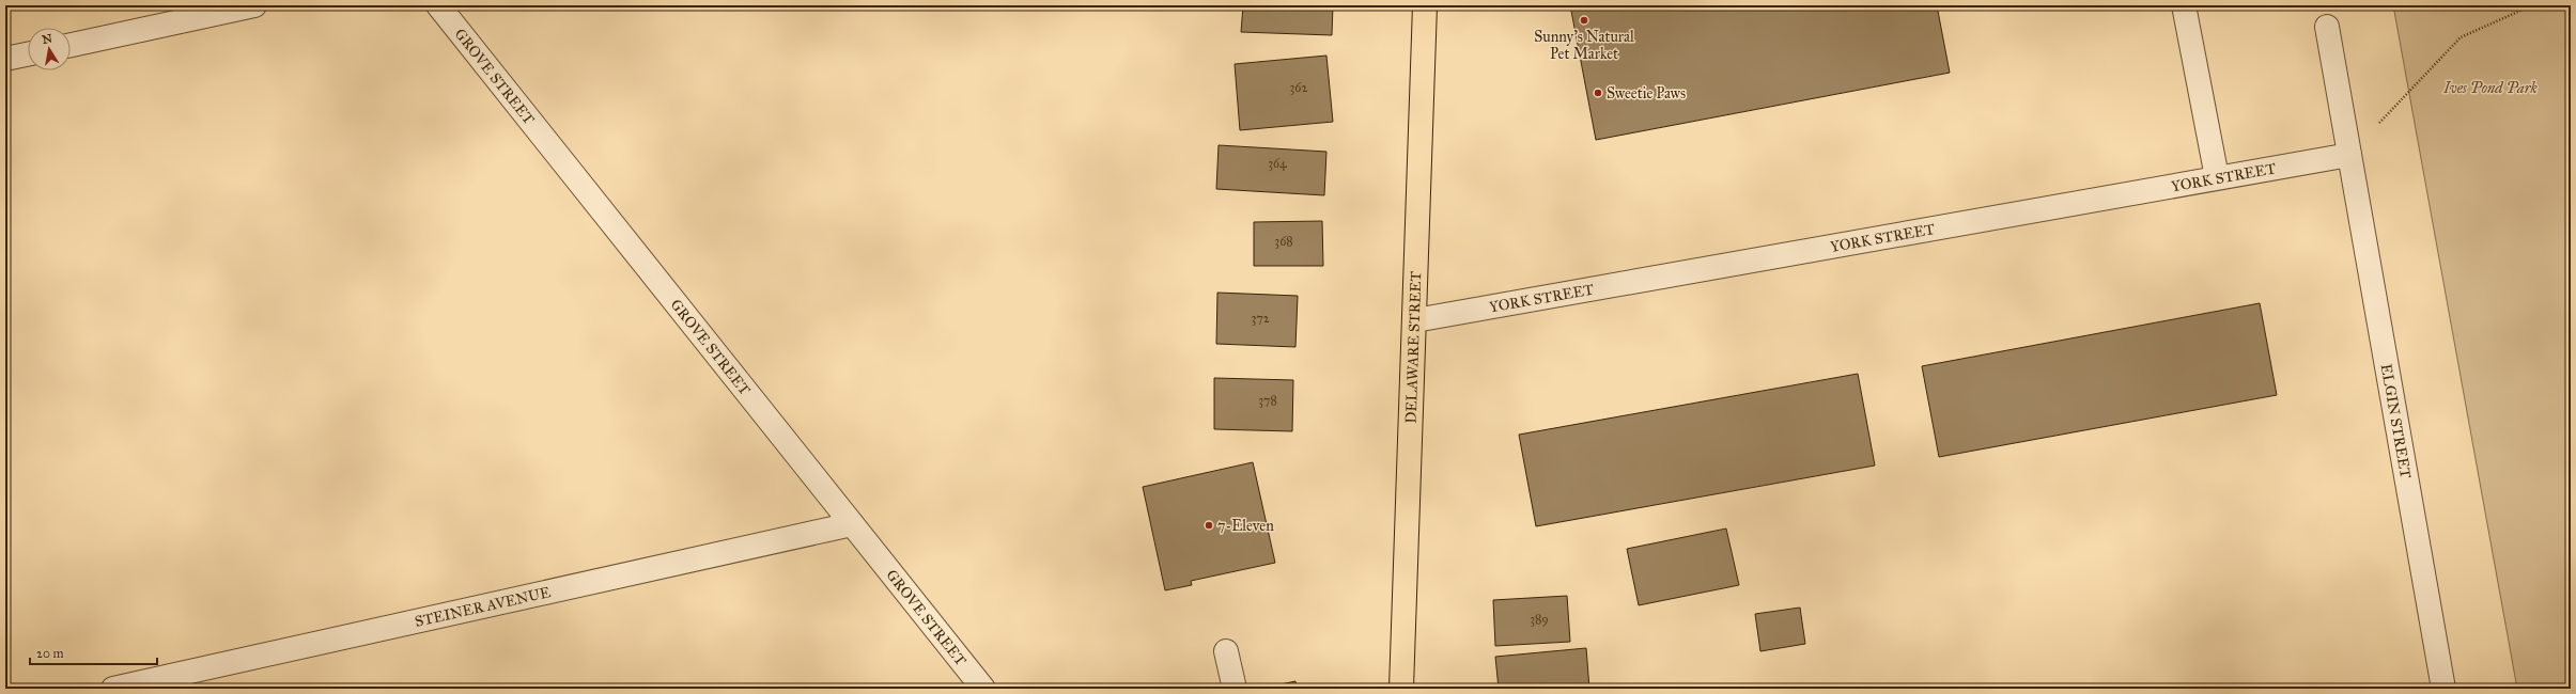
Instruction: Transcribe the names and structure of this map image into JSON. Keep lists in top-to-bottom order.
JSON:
{
  "streets": {
    "main road": ["DELAWARE STREET"],
    "street": [
      "GROVE STREET",
      "YORK STREET",
      "ELGIN STREET",
      "STEINER AVENUE"
    ]
  },
  "crossings": [
    ["GROVE STREET", "STEINER AVENUE"],
    ["YORK STREET", "DELAWARE STREET"],
    ["YORK STREET", "ELGIN STREET"]
  ],
  "parks": ["Ives Pond Park"],
  "places": ["Sunny's Natural Pet Market", "Sweetie Paws", "7-Eleven"],
  "house_numbers": [
    "362",
    "364",
    "368",
    "372",
    "378",
    "389"
  ],
  "scale_bar": "20 m",
  "north": "top"
}
